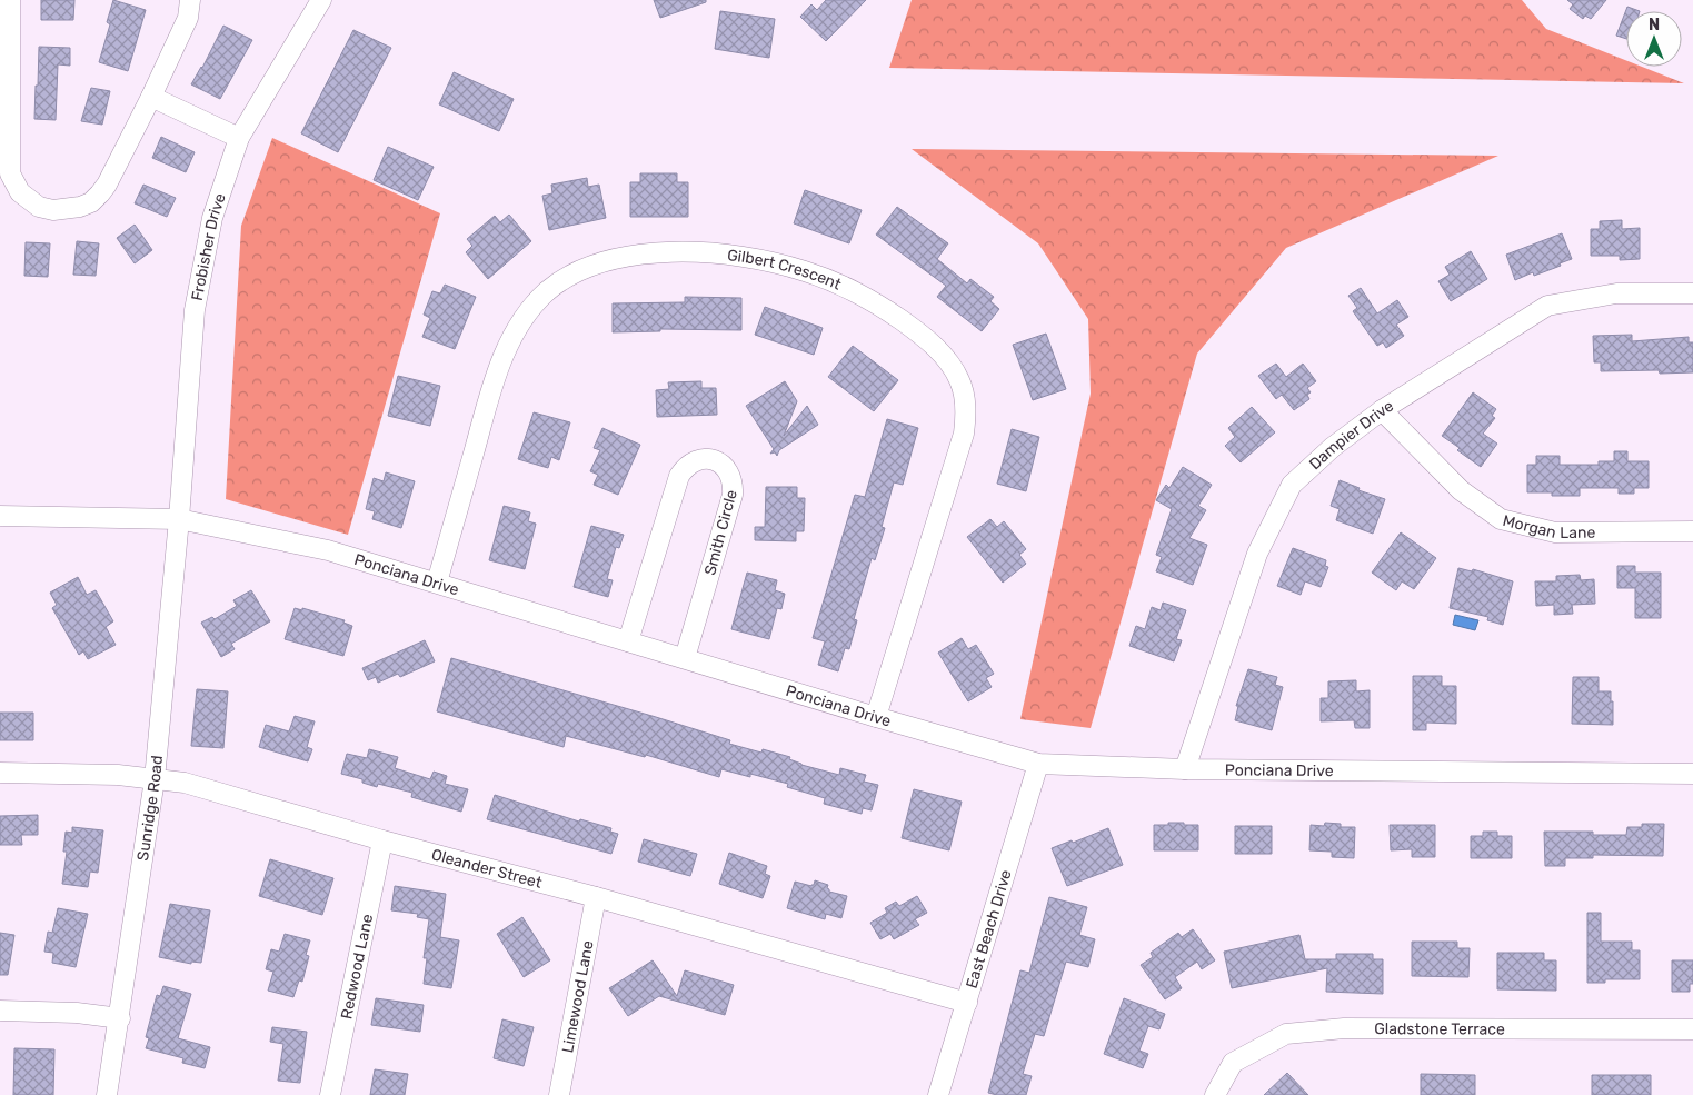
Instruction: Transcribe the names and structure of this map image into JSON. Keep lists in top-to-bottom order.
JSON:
{
  "streets": {
    "street": [
      "Frobisher Drive",
      "Gilbert Crescent",
      "Dampier Drive",
      "Morgan Lane",
      "Smith Circle",
      "Ponciana Drive",
      "Sunridge Road",
      "Oleander Street",
      "East Beach Drive",
      "Redwood Lane",
      "Limewood Lane",
      "Gladstone Terrace"
    ]
  },
  "crossings": [
    ["Frobisher Drive", "Ponciana Drive"],
    ["Frobisher Drive", "Sunridge Road"],
    ["Gilbert Crescent", "Ponciana Drive"],
    ["Dampier Drive", "Morgan Lane"],
    ["Dampier Drive", "Ponciana Drive"],
    ["Smith Circle", "Ponciana Drive"],
    ["Ponciana Drive", "Sunridge Road"],
    ["Ponciana Drive", "East Beach Drive"],
    ["Sunridge Road", "Oleander Street"],
    ["Oleander Street", "East Beach Drive"],
    ["Oleander Street", "Redwood Lane"],
    ["Oleander Street", "Limewood Lane"]
  ],
  "north": "top"
}
